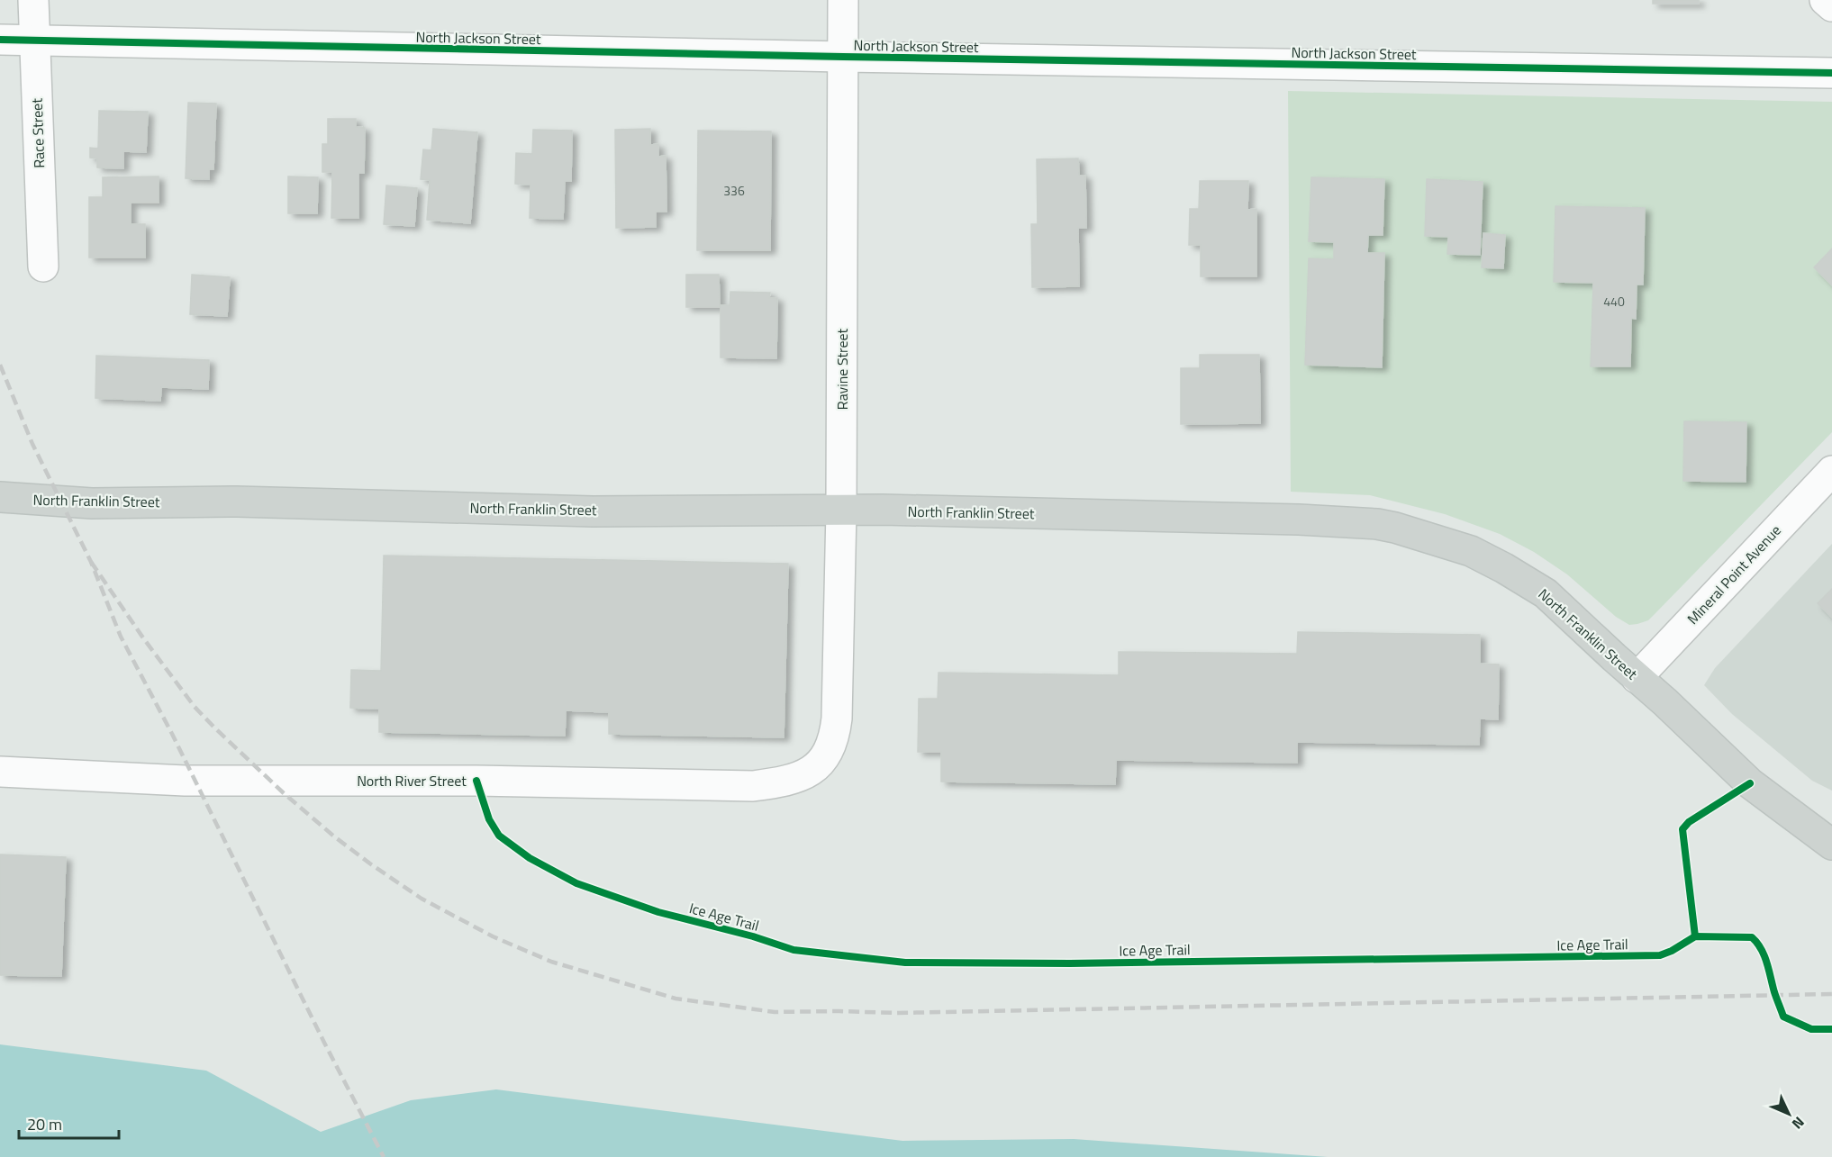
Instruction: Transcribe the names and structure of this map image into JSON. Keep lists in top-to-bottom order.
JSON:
{
  "streets": {
    "main road": ["North Franklin Street"],
    "street": [
      "North Jackson Street",
      "Race Street",
      "Ravine Street",
      "Mineral Point Avenue",
      "North River Street"
    ],
    "cycle path": ["Ice Age Trail"]
  },
  "crossings": [
    ["North Jackson Street", "Race Street"],
    ["North Jackson Street", "Ravine Street"],
    ["Ravine Street", "North Franklin Street"],
    ["Ravine Street", "North River Street"],
    ["North Franklin Street", "Mineral Point Avenue"]
  ],
  "house_numbers": ["336", "440"],
  "scale_bar": "20 m",
  "north": "bottom right"
}
